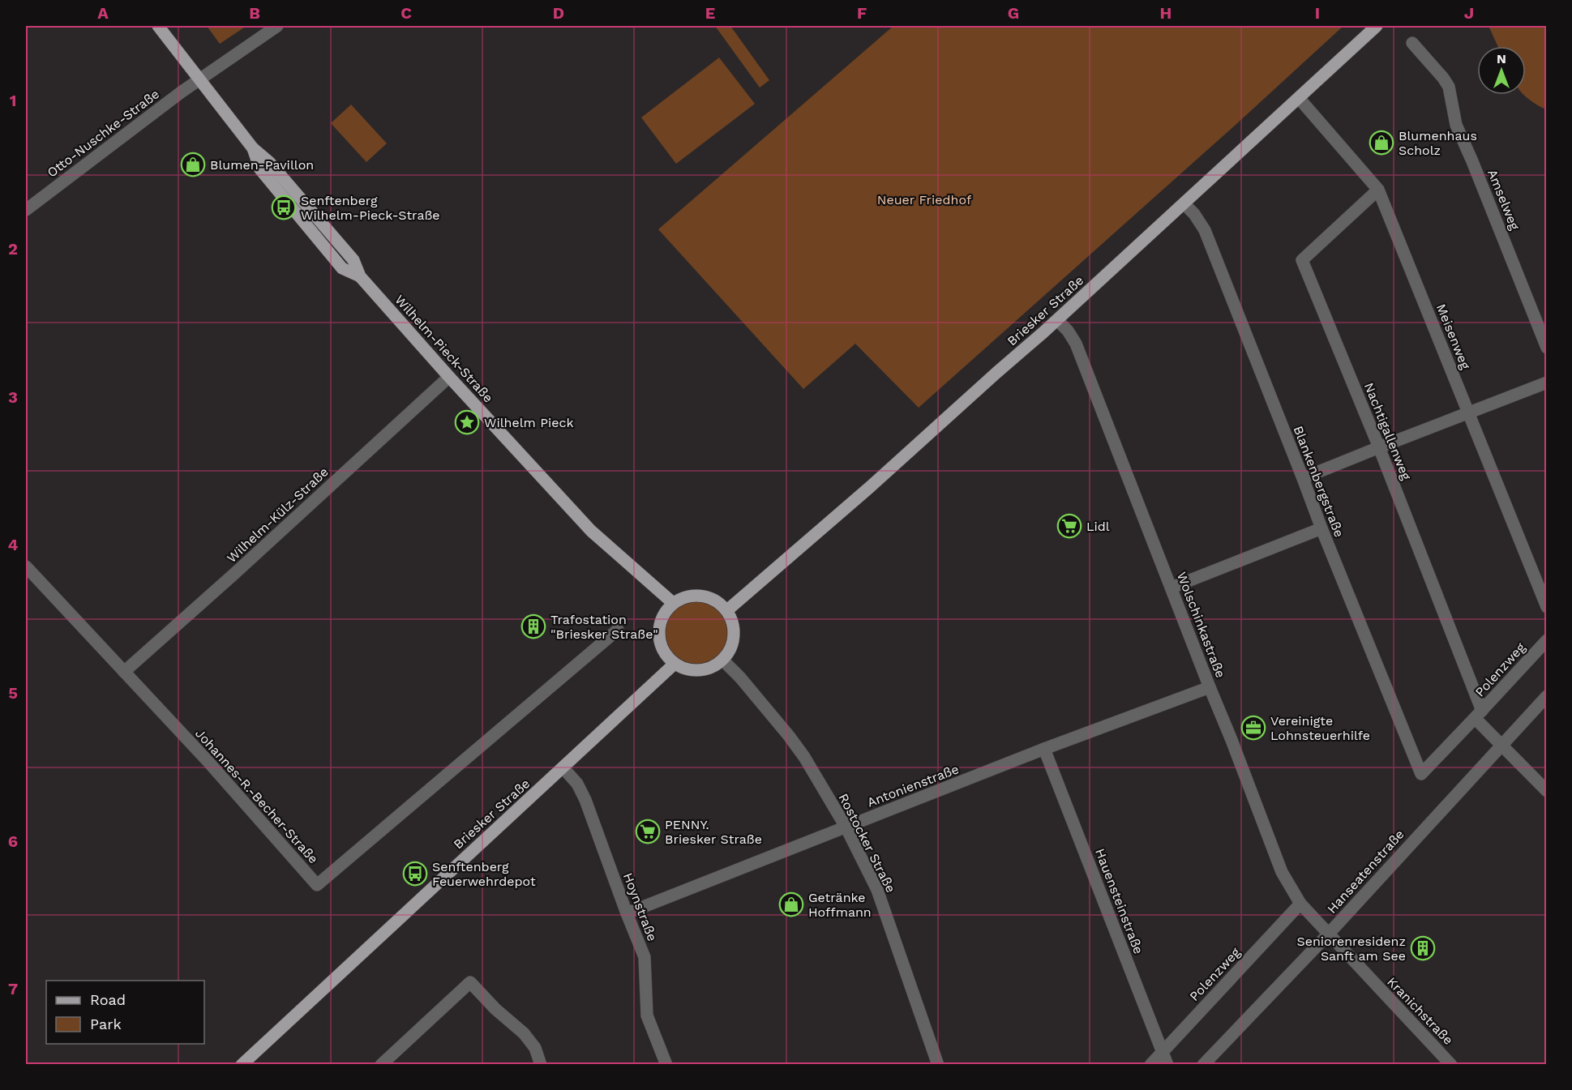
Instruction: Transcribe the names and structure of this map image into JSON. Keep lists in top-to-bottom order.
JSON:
{
  "streets": {
    "main road": ["Briesker Straße", "Wilhelm-Pieck-Straße"],
    "street": [
      "Otto-Nuschke-Straße",
      "Amselweg",
      "Meisenweg",
      "Nachtigallenweg",
      "Blankenbergstraße",
      "Wilhelm-Külz-Straße",
      "Wolschinkastraße",
      "Polenzweg",
      "Antonienstraße",
      "Johannes-R.-Becher-Straße",
      "Rostocker Straße",
      "Hanseatenstraße",
      "Hauensteinstraße",
      "Hoynstraße",
      "Kranichstraße"
    ]
  },
  "crossings": [
    ["Otto-Nuschke-Straße", "Wilhelm-Pieck-Straße"],
    ["Briesker Straße", "Meisenweg"],
    ["Briesker Straße", "Wilhelm-Pieck-Straße"],
    ["Briesker Straße", "Blankenbergstraße"],
    ["Briesker Straße", "Wolschinkastraße"],
    ["Briesker Straße", "Rostocker Straße"],
    ["Briesker Straße", "Hoynstraße"],
    ["Meisenweg", "Nachtigallenweg"],
    ["Wilhelm-Pieck-Straße", "Wilhelm-Külz-Straße"],
    ["Wilhelm-Pieck-Straße", "Rostocker Straße"],
    ["Nachtigallenweg", "Polenzweg"],
    ["Blankenbergstraße", "Polenzweg"],
    ["Wilhelm-Külz-Straße", "Johannes-R.-Becher-Straße"],
    ["Wolschinkastraße", "Polenzweg"],
    ["Wolschinkastraße", "Antonienstraße"],
    ["Wolschinkastraße", "Hanseatenstraße"],
    ["Wolschinkastraße", "Kranichstraße"],
    ["Polenzweg", "Hauensteinstraße"],
    ["Antonienstraße", "Rostocker Straße"],
    ["Antonienstraße", "Hauensteinstraße"],
    ["Antonienstraße", "Hoynstraße"],
    ["Hanseatenstraße", "Kranichstraße"]
  ],
  "parks": ["Neuer Friedhof"],
  "places": {
    "shop": ["Blumenhaus Scholz", "Blumen-Pavillon", "Getränke Hoffmann"],
    "bus stop": ["Senftenberg Wilhelm-Pieck-Straße", "Senftenberg Feuerwehrdepot"],
    "place": ["Wilhelm Pieck"],
    "supermarket": ["Lidl", "PENNY. Briesker Straße"],
    "building": ["Trafostation \"Briesker Straße\"", "Seniorenresidenz Sanft am See"],
    "office": ["Vereinigte Lohnsteuerhilfe"]
  },
  "legend": ["Road", "Park"],
  "north": "top",
  "grid": {
    "columns": [
      "A",
      "B",
      "C",
      "D",
      "E",
      "F",
      "G",
      "H",
      "I",
      "J"
    ],
    "rows": [
      "1",
      "2",
      "3",
      "4",
      "5",
      "6",
      "7"
    ]
  }
}
